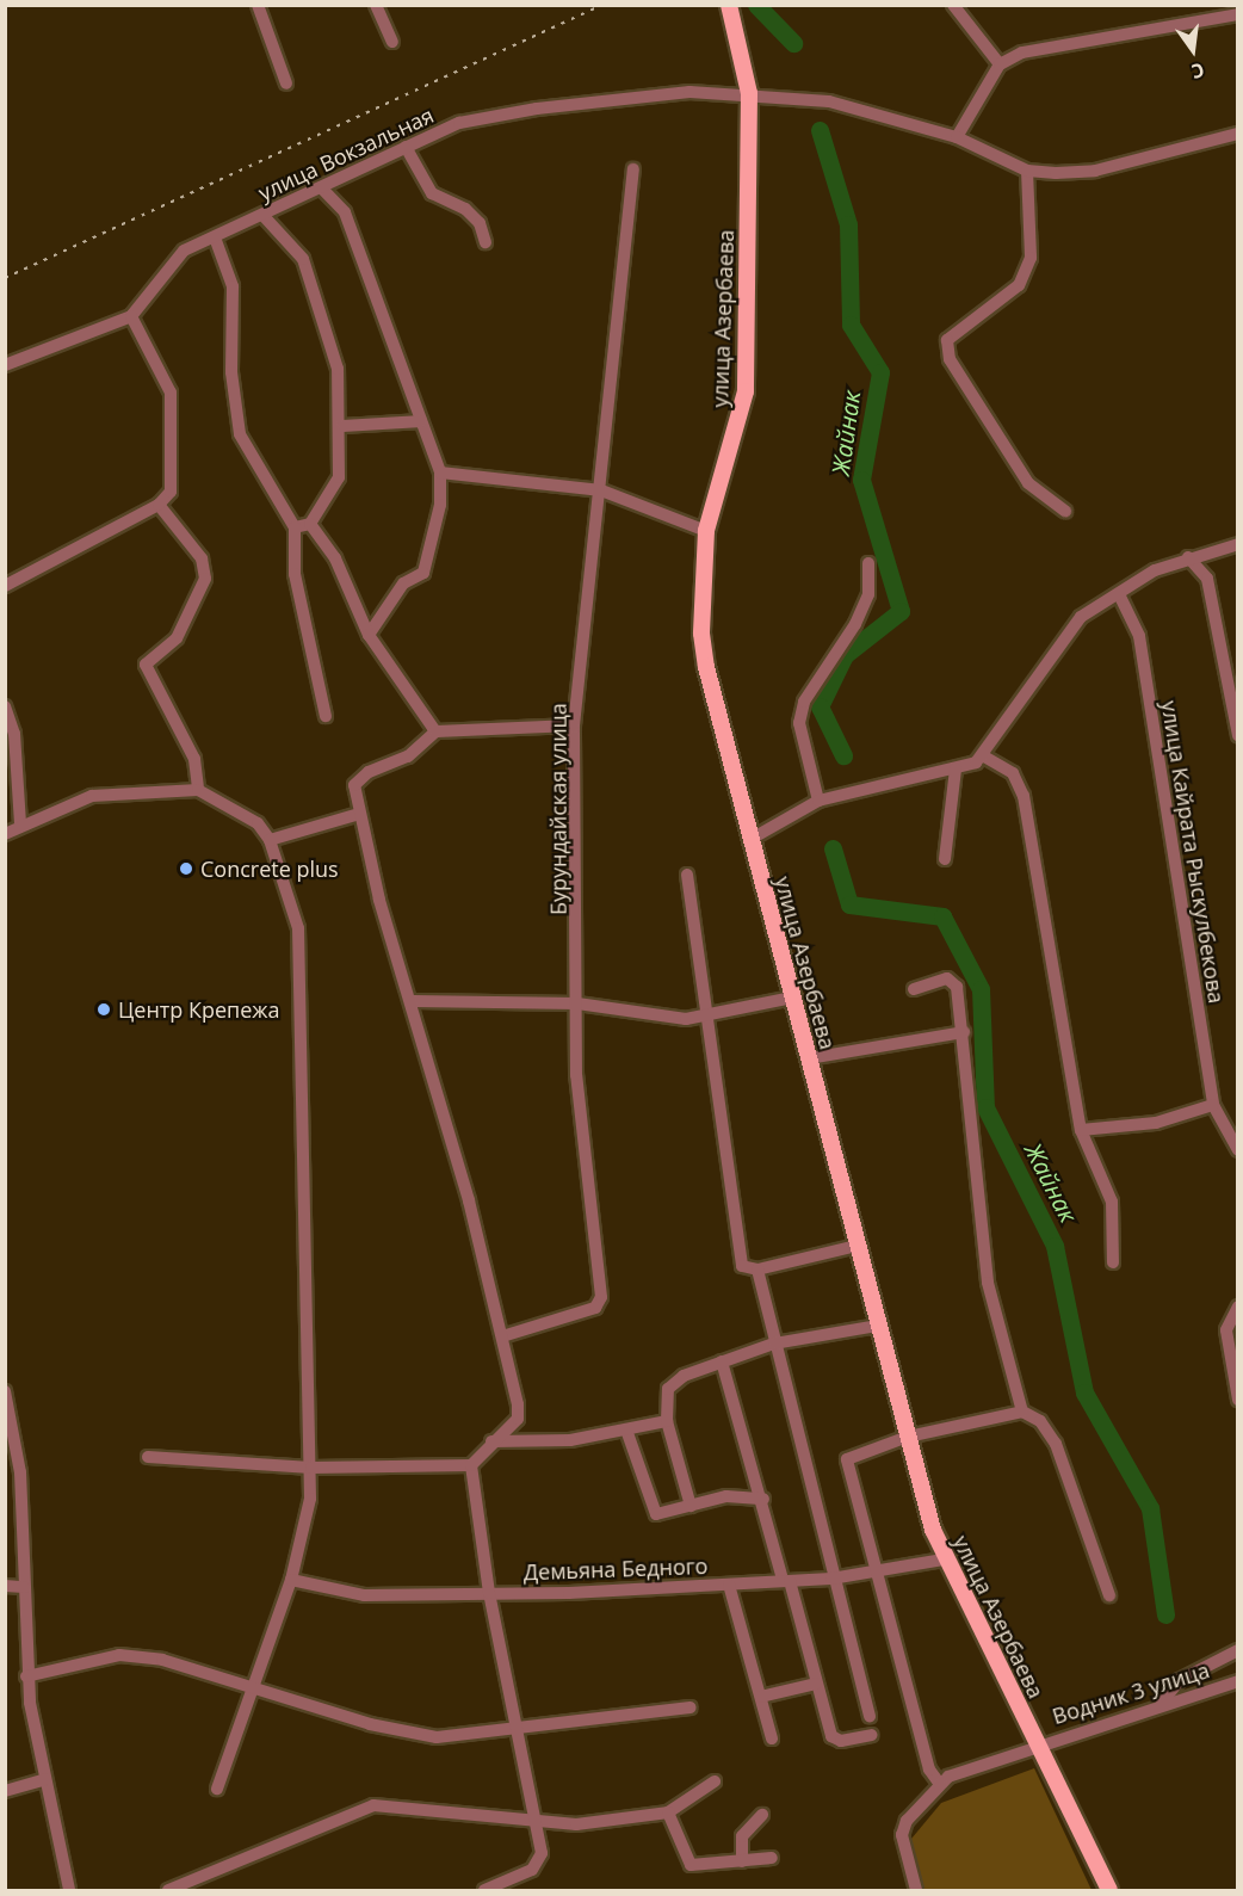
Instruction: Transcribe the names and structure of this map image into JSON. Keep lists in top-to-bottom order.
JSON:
{
  "streets": {
    "main road": ["улица Азербаева"],
    "street": [
      "улица Вокзальная",
      "Бурундайская улица",
      "улица Кайрата Рыскулбекова",
      "Демьяна Бедного",
      "Водник 3 улица"
    ]
  },
  "crossings": [
    ["улица Вокзальная", "улица Азербаева"],
    ["улица Азербаева", "Демьяна Бедного"],
    ["улица Азербаева", "Водник 3 улица"]
  ],
  "water": ["Жайнак"],
  "places": ["Concrete plus", "Центр Крепежа"],
  "north": "bottom"
}
